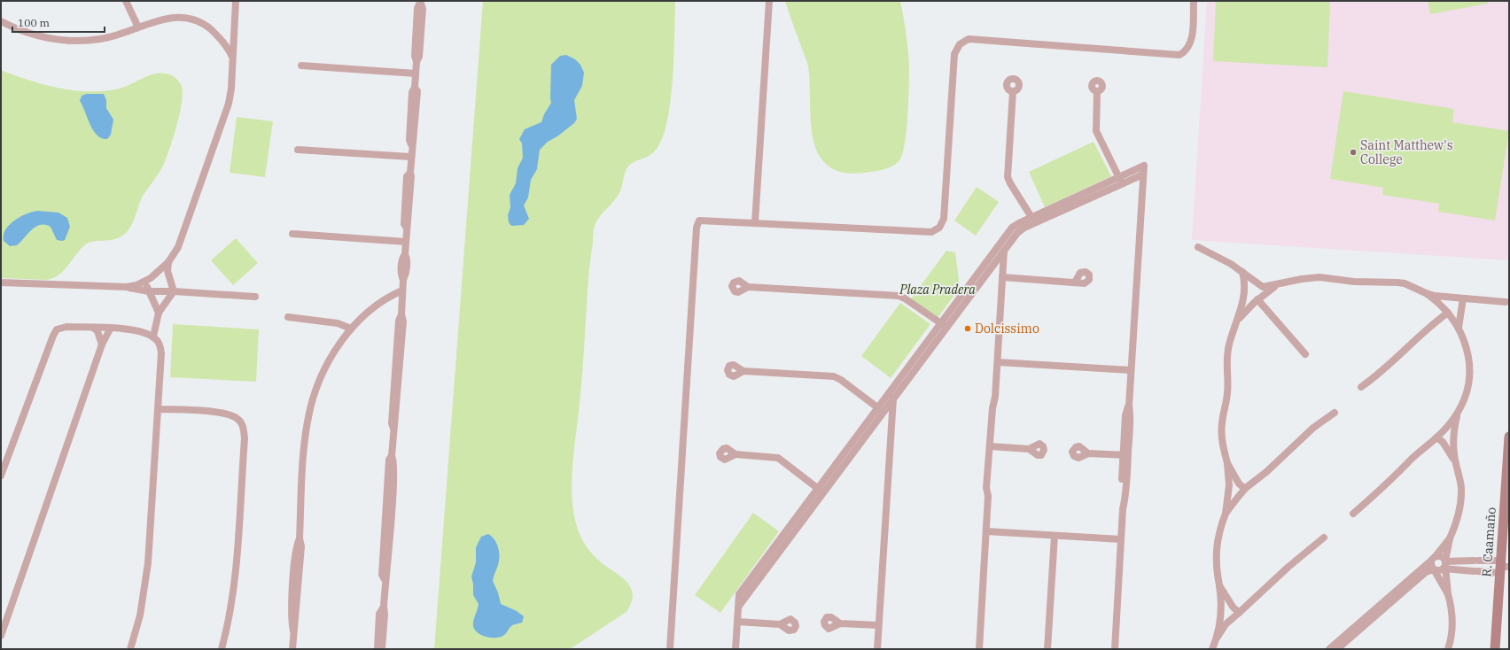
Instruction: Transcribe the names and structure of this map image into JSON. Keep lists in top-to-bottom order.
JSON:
{
  "streets": {
    "street": ["R. Caamaño"]
  },
  "parks": ["Plaza Pradera"],
  "places": ["Saint Matthew's College", "Dolcissimo"],
  "scale_bar": "100 m"
}
